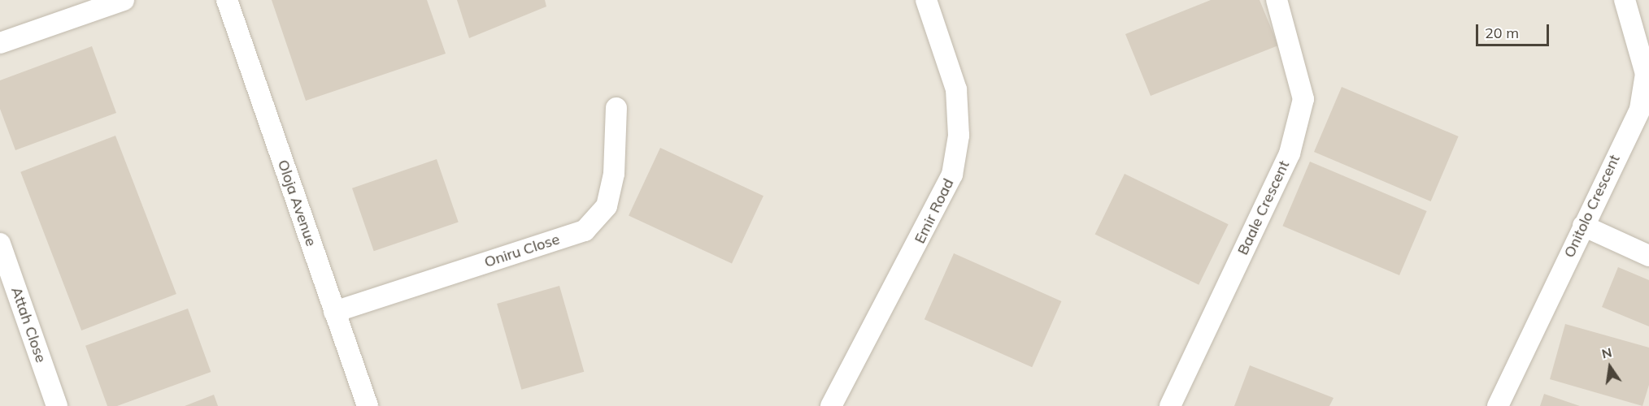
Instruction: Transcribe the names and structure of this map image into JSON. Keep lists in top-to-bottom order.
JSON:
{
  "streets": {
    "street": [
      "Oloja Avenue",
      "Onitolo Crescent",
      "Baale Crescent",
      "Emir Road",
      "Oniru Close",
      "Attah Close"
    ]
  },
  "crossings": [
    ["Oloja Avenue", "Oniru Close"]
  ],
  "scale_bar": "20 m",
  "north": "top"
}
